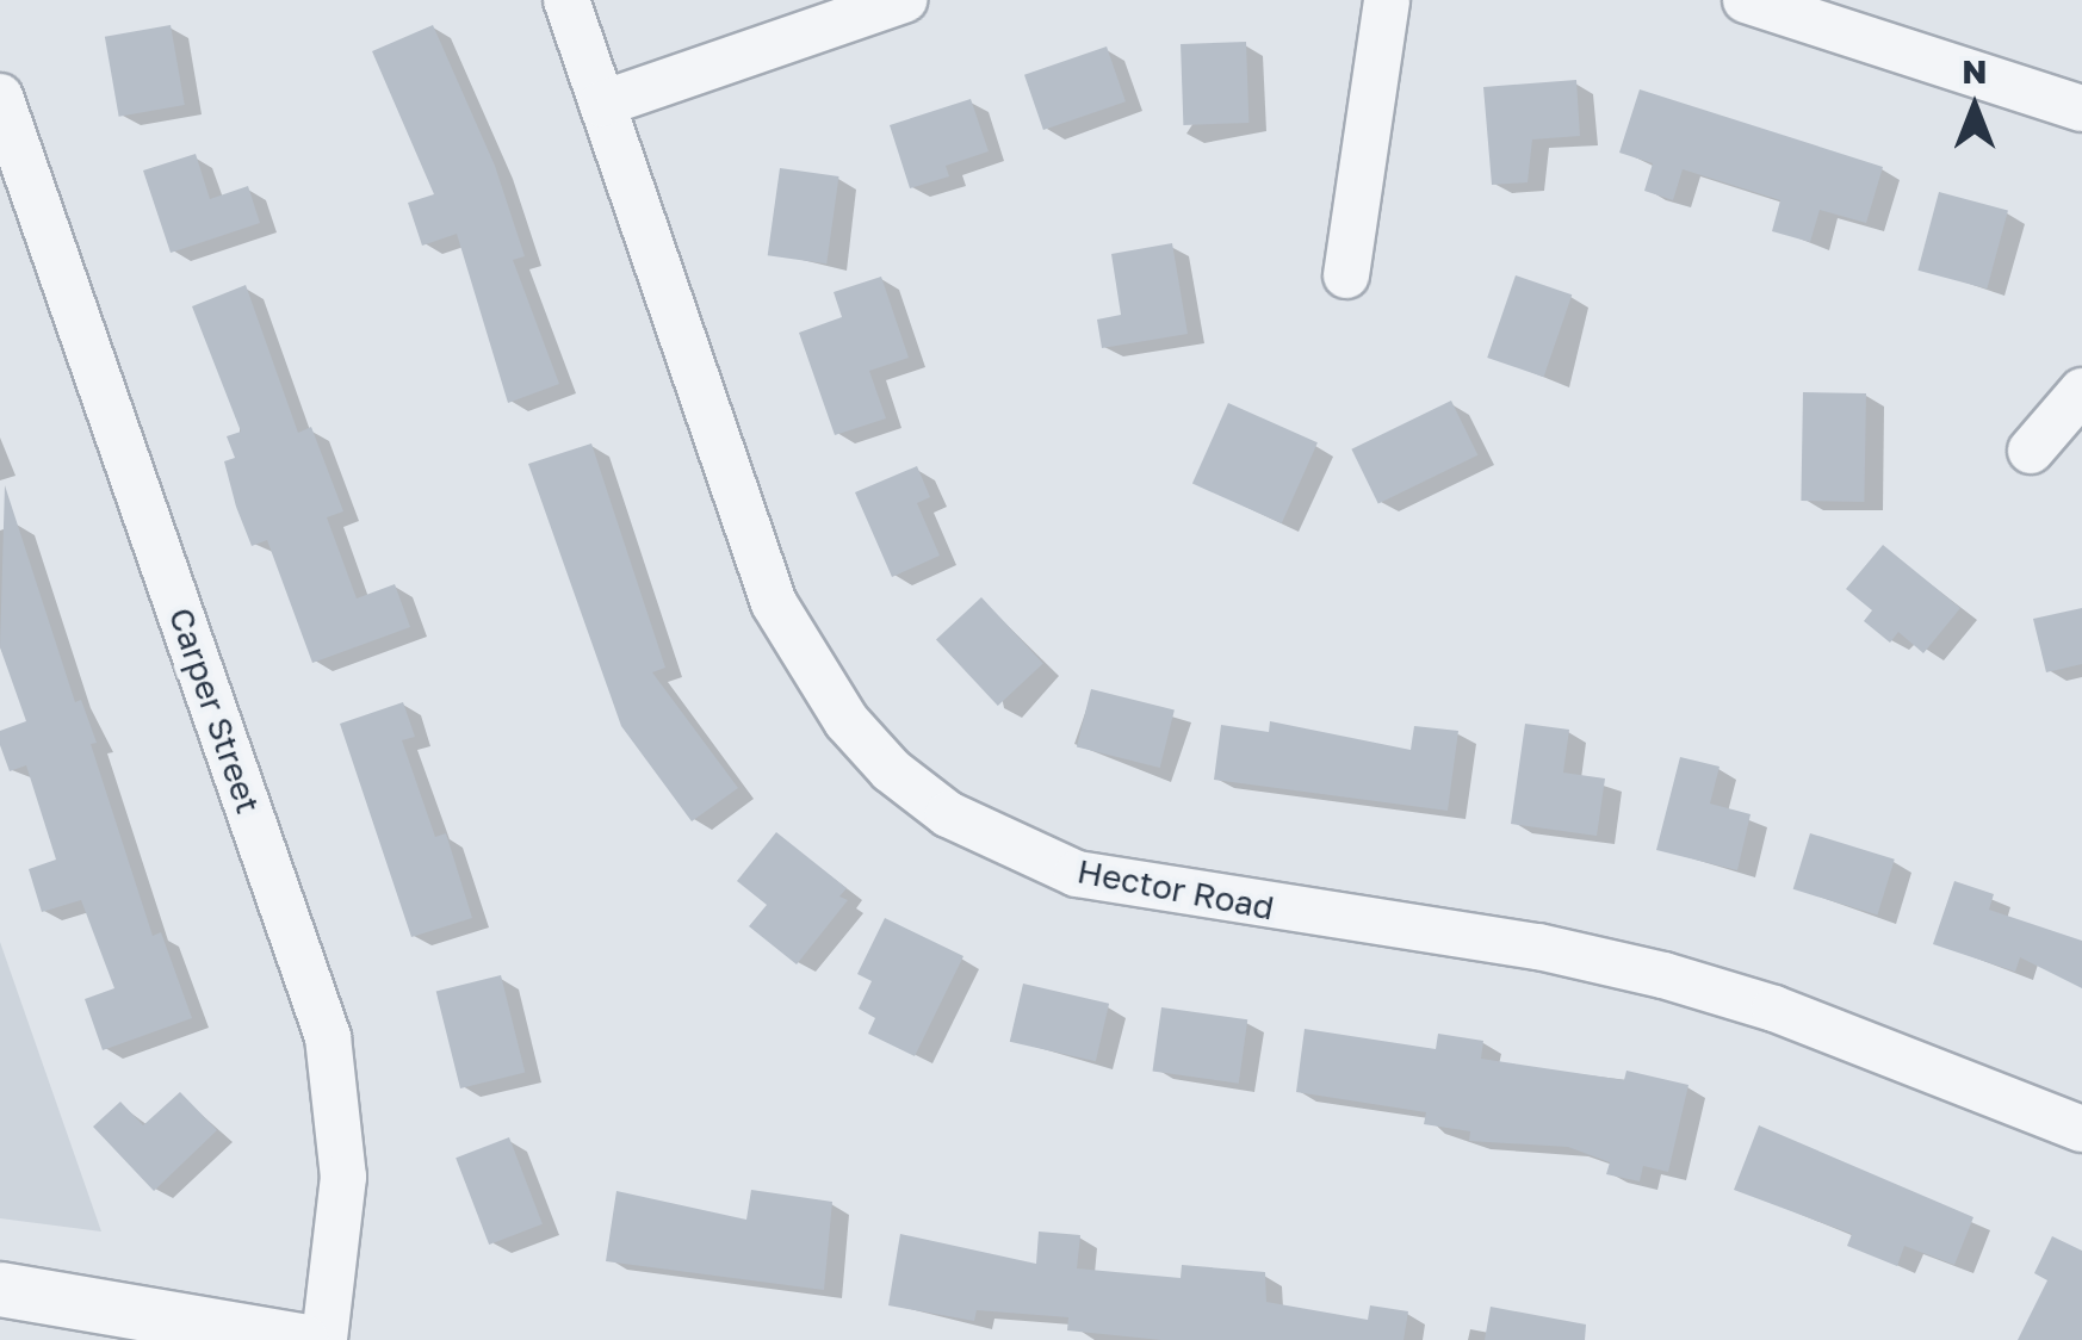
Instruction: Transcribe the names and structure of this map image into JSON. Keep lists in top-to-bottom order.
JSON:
{
  "streets": {
    "street": ["Carper Street", "Hector Road"]
  },
  "north": "top"
}
